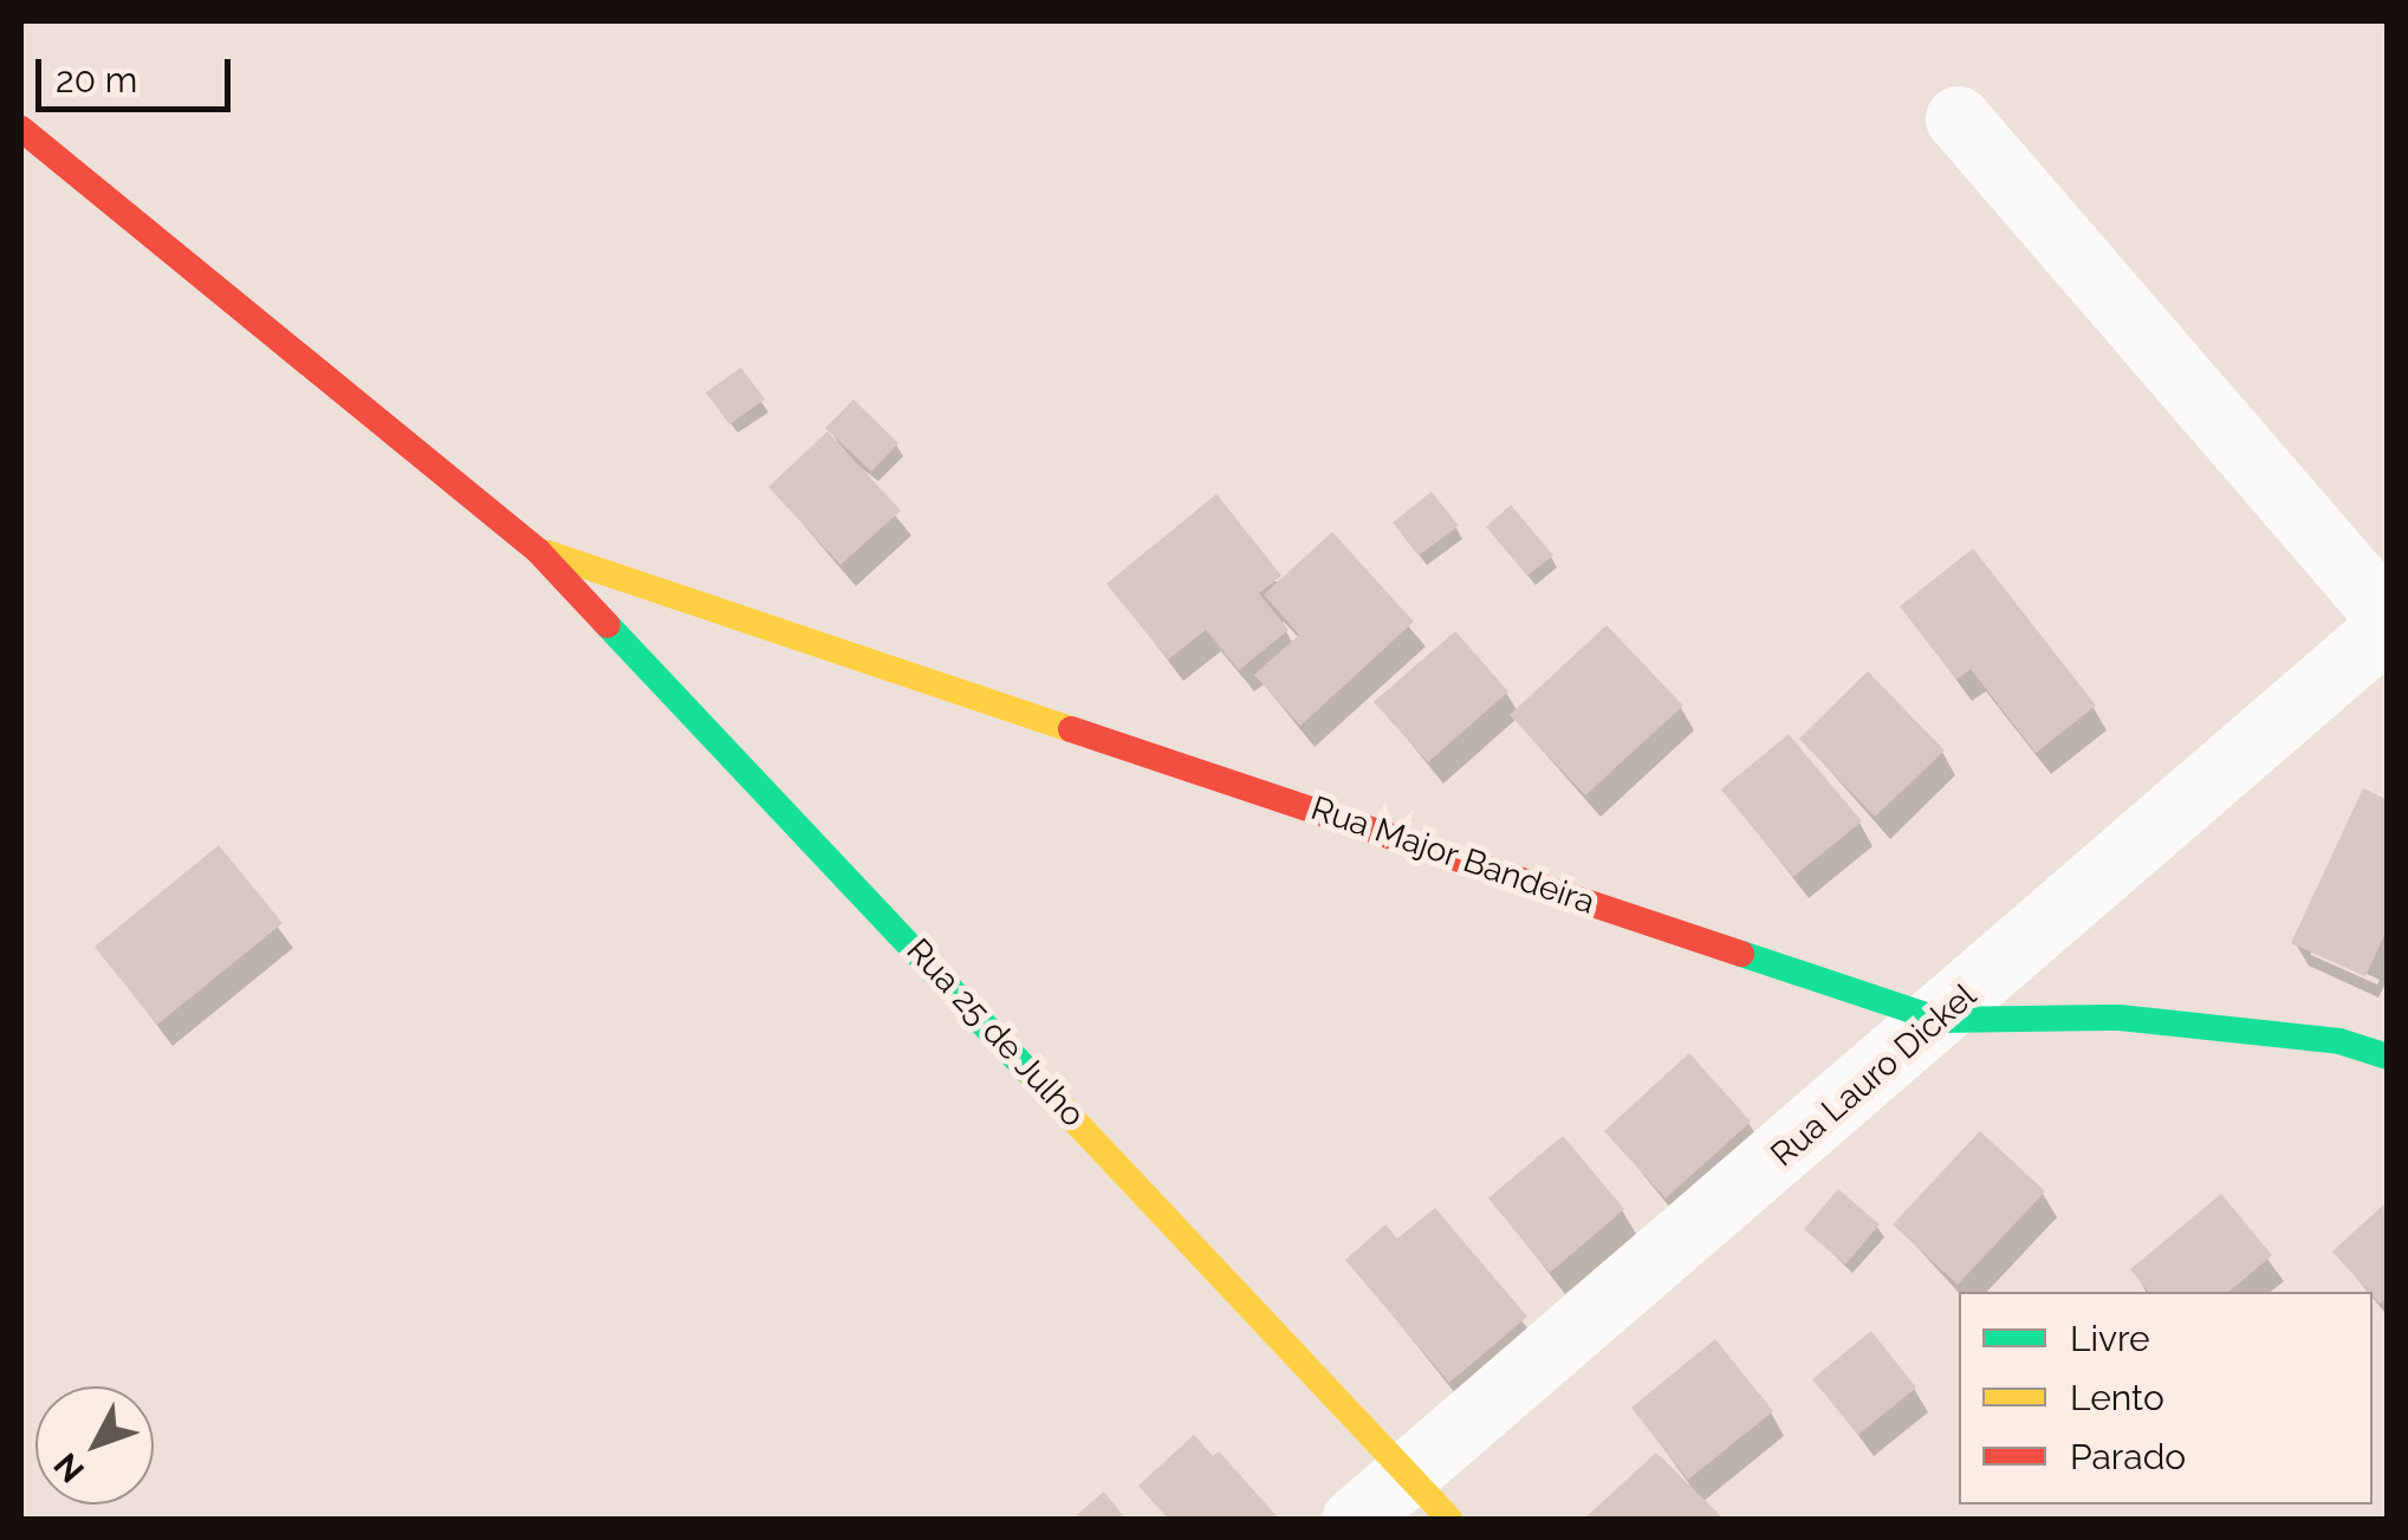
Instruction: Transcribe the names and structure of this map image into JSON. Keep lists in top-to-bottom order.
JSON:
{
  "streets": {
    "main road": ["Rua Major Bandeira", "Rua 25 de Julho"],
    "street": ["Rua Lauro Dickel"]
  },
  "crossings": [
    ["Rua Major Bandeira", "Rua 25 de Julho"],
    ["Rua Major Bandeira", "Rua Lauro Dickel"],
    ["Rua 25 de Julho", "Rua Lauro Dickel"]
  ],
  "legend": ["Livre", "Lento", "Parado"],
  "scale_bar": "20 m",
  "north": "bottom left"
}
